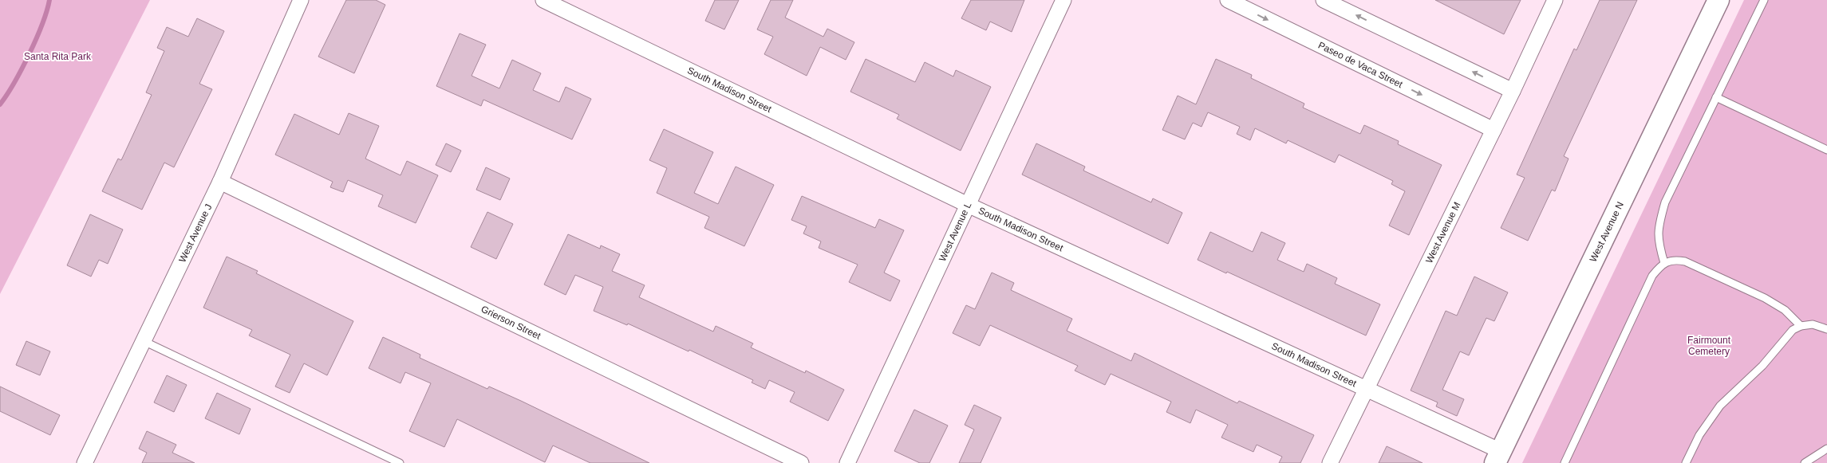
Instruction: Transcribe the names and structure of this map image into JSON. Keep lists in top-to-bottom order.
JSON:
{
  "streets": {
    "main road": ["West Avenue N"],
    "street": [
      "Paseo de Vaca Street",
      "South Madison Street",
      "West Avenue L",
      "West Avenue M",
      "West Avenue J",
      "Grierson Street"
    ]
  },
  "crossings": [
    ["Paseo de Vaca Street", "West Avenue M"],
    ["South Madison Street", "West Avenue N"],
    ["South Madison Street", "West Avenue L"],
    ["South Madison Street", "West Avenue M"],
    ["West Avenue J", "Grierson Street"]
  ],
  "parks": ["Santa Rita Park", "Fairmount Cemetery"]
}
